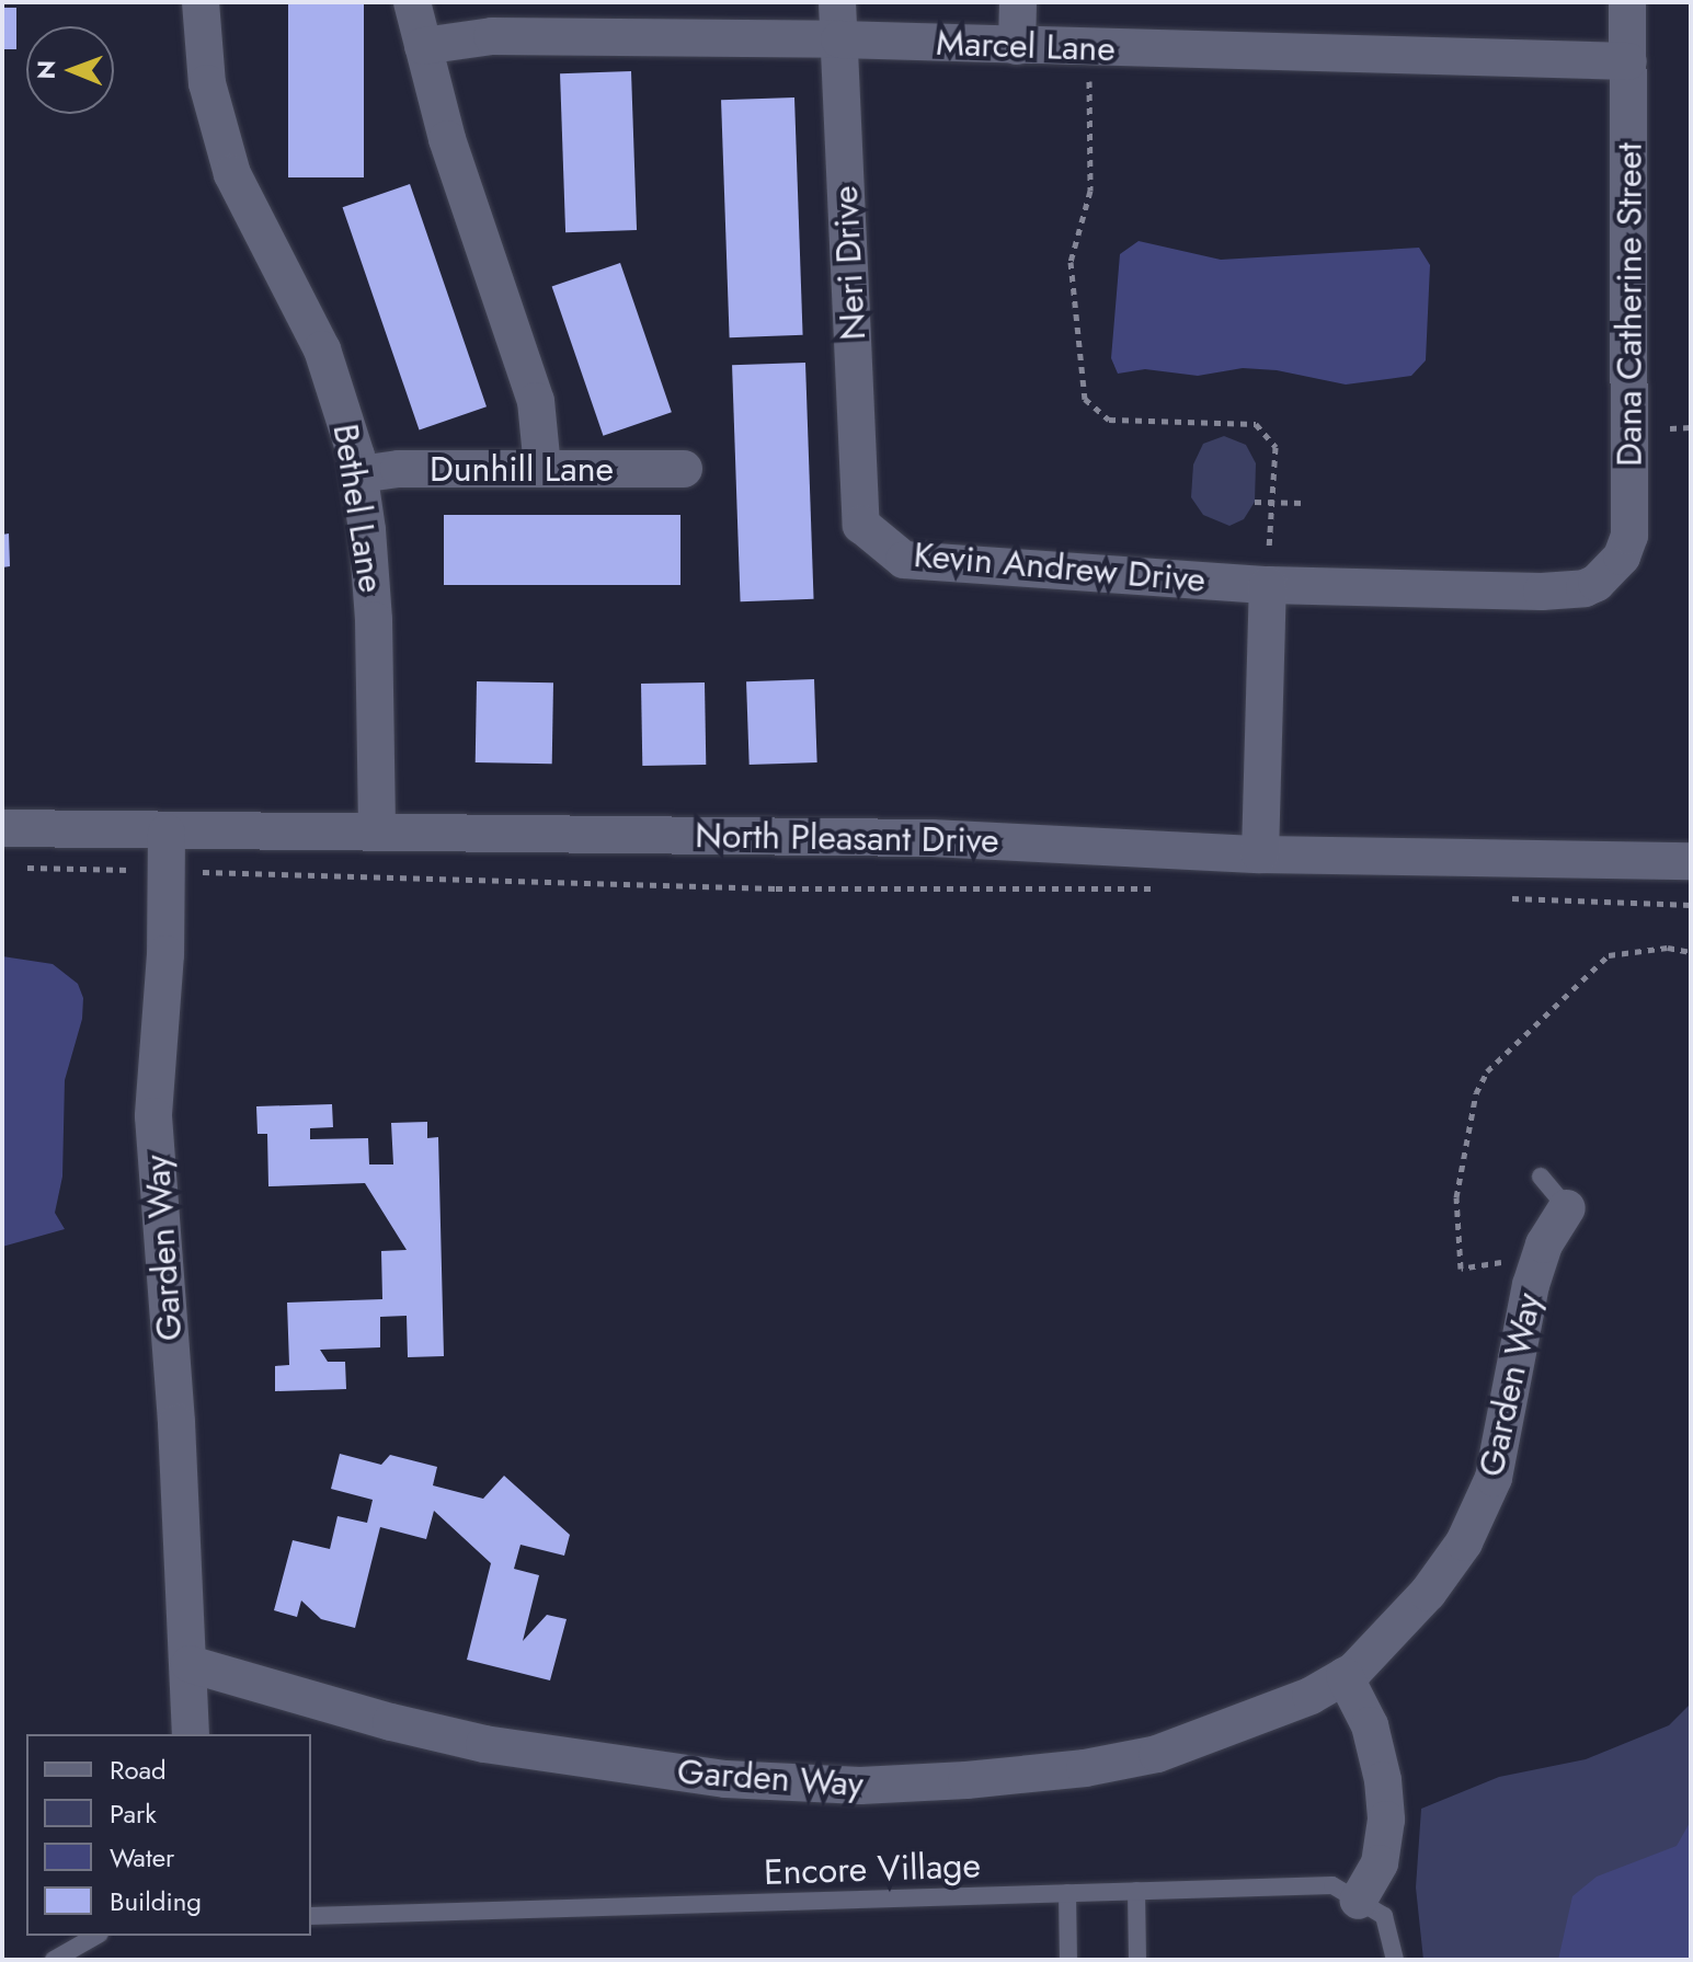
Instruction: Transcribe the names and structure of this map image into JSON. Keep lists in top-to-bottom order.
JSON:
{
  "streets": {
    "street": [
      "Marcel Lane",
      "Neri Drive",
      "Dana Catherine Street",
      "Dunhill Lane",
      "Bethel Lane",
      "Kevin Andrew Drive",
      "North Pleasant Drive",
      "Garden Way"
    ],
    "lane": ["Encore Village"]
  },
  "crossings": [
    ["Marcel Lane", "Neri Drive"],
    ["Marcel Lane", "Dana Catherine Street"],
    ["Neri Drive", "Kevin Andrew Drive"],
    ["Dana Catherine Street", "Kevin Andrew Drive"],
    ["Dunhill Lane", "Bethel Lane"],
    ["Bethel Lane", "North Pleasant Drive"],
    ["North Pleasant Drive", "Garden Way"]
  ],
  "legend": [
    "Road",
    "Park",
    "Water",
    "Building"
  ],
  "north": "left"
}
